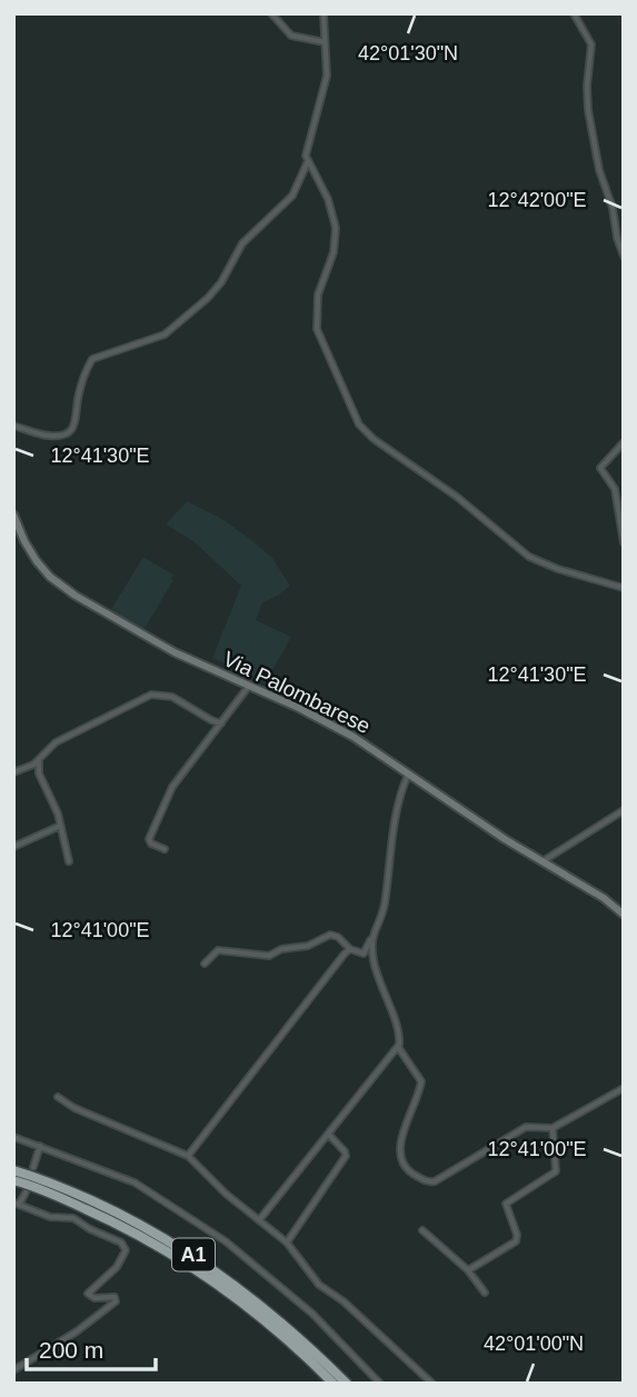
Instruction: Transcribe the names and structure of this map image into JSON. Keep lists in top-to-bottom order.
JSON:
{
  "streets": {
    "highway": ["A1"],
    "main road": ["Via Palombarese"]
  },
  "scale_bar": "200 m",
  "coordinates": [
    "42°01'30\"N",
    "12°42'00\"E",
    "12°41'30\"E",
    "12°41'00\"E",
    "42°01'00\"N"
  ]
}
